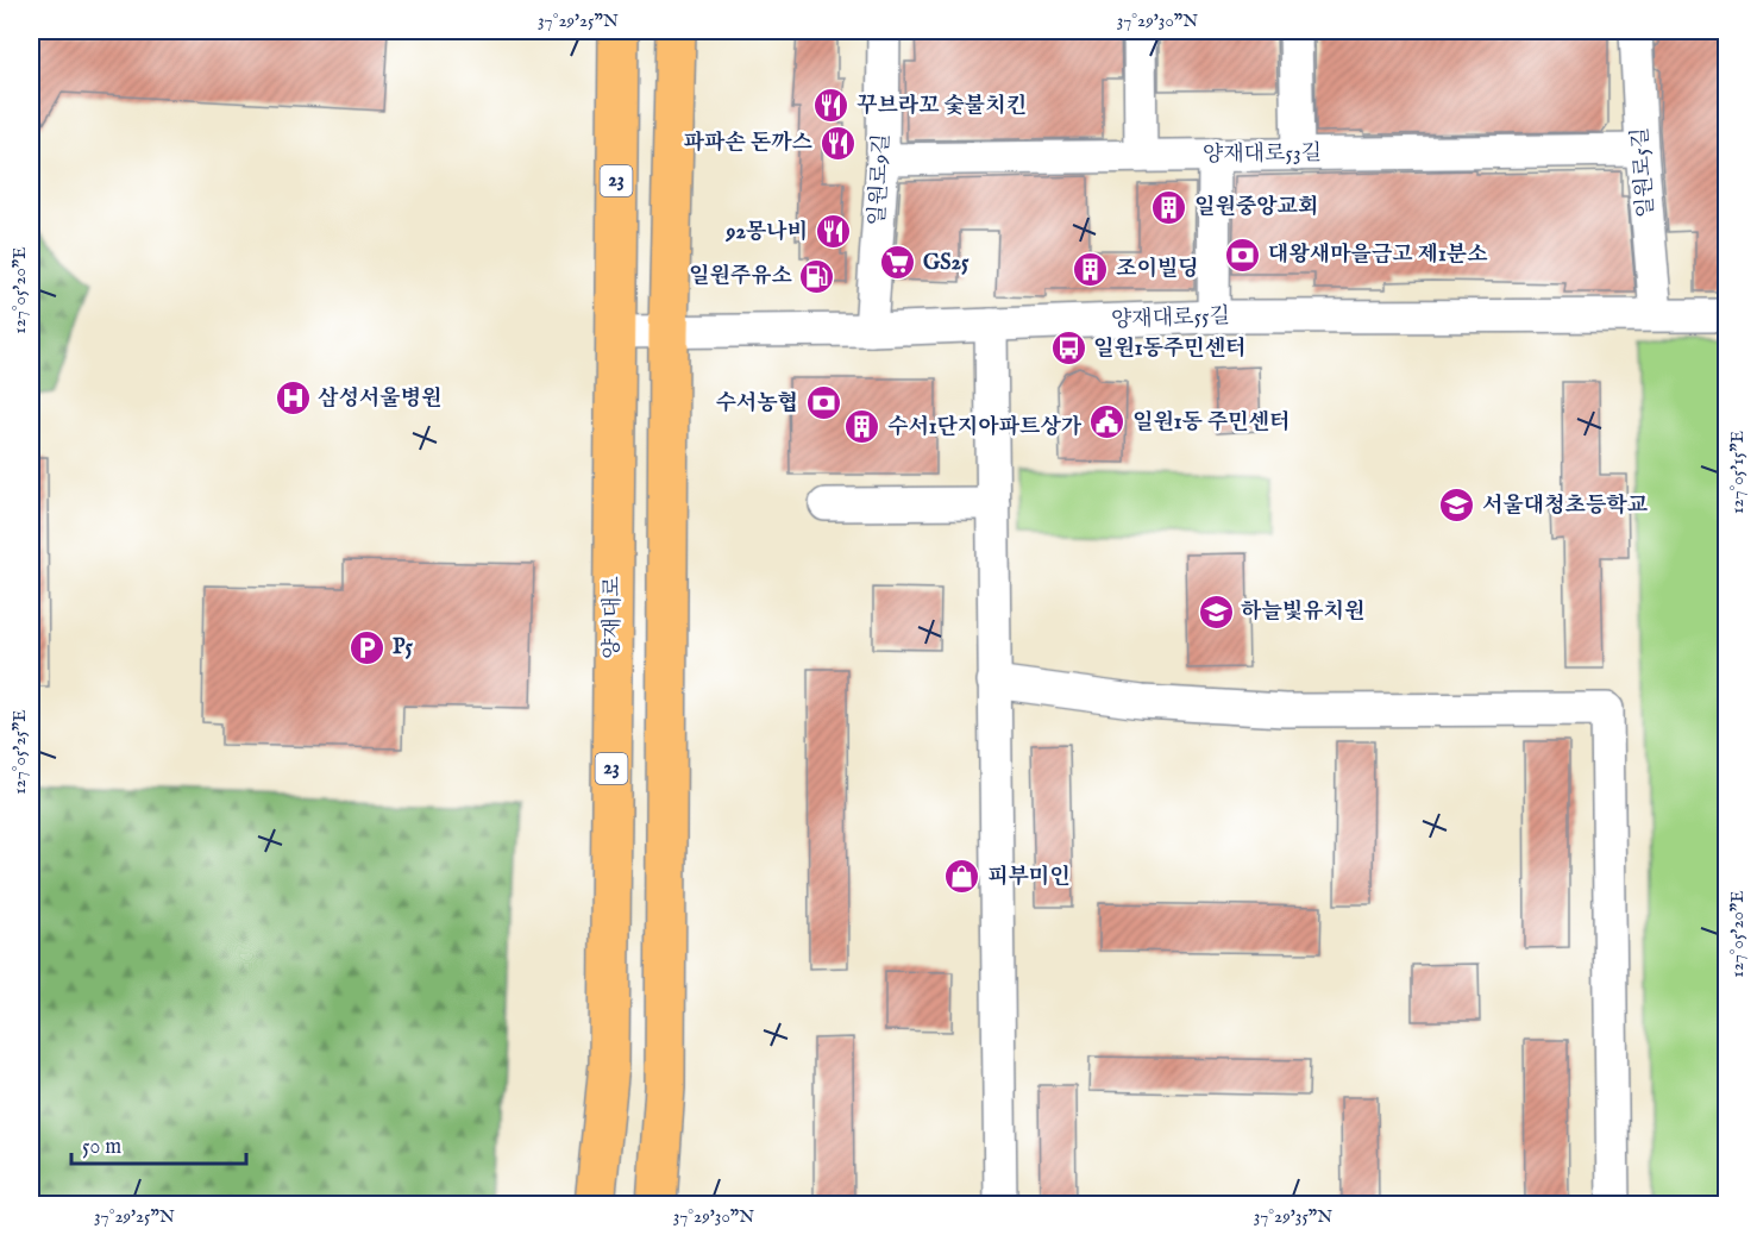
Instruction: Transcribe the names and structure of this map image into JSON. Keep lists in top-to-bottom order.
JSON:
{
  "streets": {
    "main road": ["23", "양재대로"],
    "street": [
      "양재대로53길",
      "일원로5길",
      "일원로9길",
      "양재대로55길"
    ]
  },
  "crossings": [
    ["양재대로53길", "일원로5길"],
    ["양재대로53길", "일원로9길"],
    ["일원로5길", "양재대로55길"],
    ["일원로9길", "양재대로55길"],
    ["양재대로55길", "양재대로"]
  ],
  "places": {
    "restaurant": ["꾸브라꼬 숯불치킨", "파파손 돈까스", "92몽나비"],
    "building": ["일원중앙교회", "조이빌딩", "수서1단지아파트상가"],
    "bank": ["대왕새마을금고 제1분소", "수서농협"],
    "supermarket": ["GS25"],
    "fuel station": ["일원주유소"],
    "bus stop": ["일원1동주민센터"],
    "hospital": ["삼성서울병원"],
    "public building": ["일원1동 주민센터"],
    "school or university": ["서울대청초등학교", "하늘빛유치원"],
    "parking": ["P5"],
    "shop": ["피부미인"]
  },
  "scale_bar": "50 m",
  "coordinates": [
    "37°29'25\"N",
    "37°29'30\"N",
    "127°05'20\"E",
    "127°05'15\"E",
    "127°05'25\"E",
    "37°29'35\"N"
  ]
}
